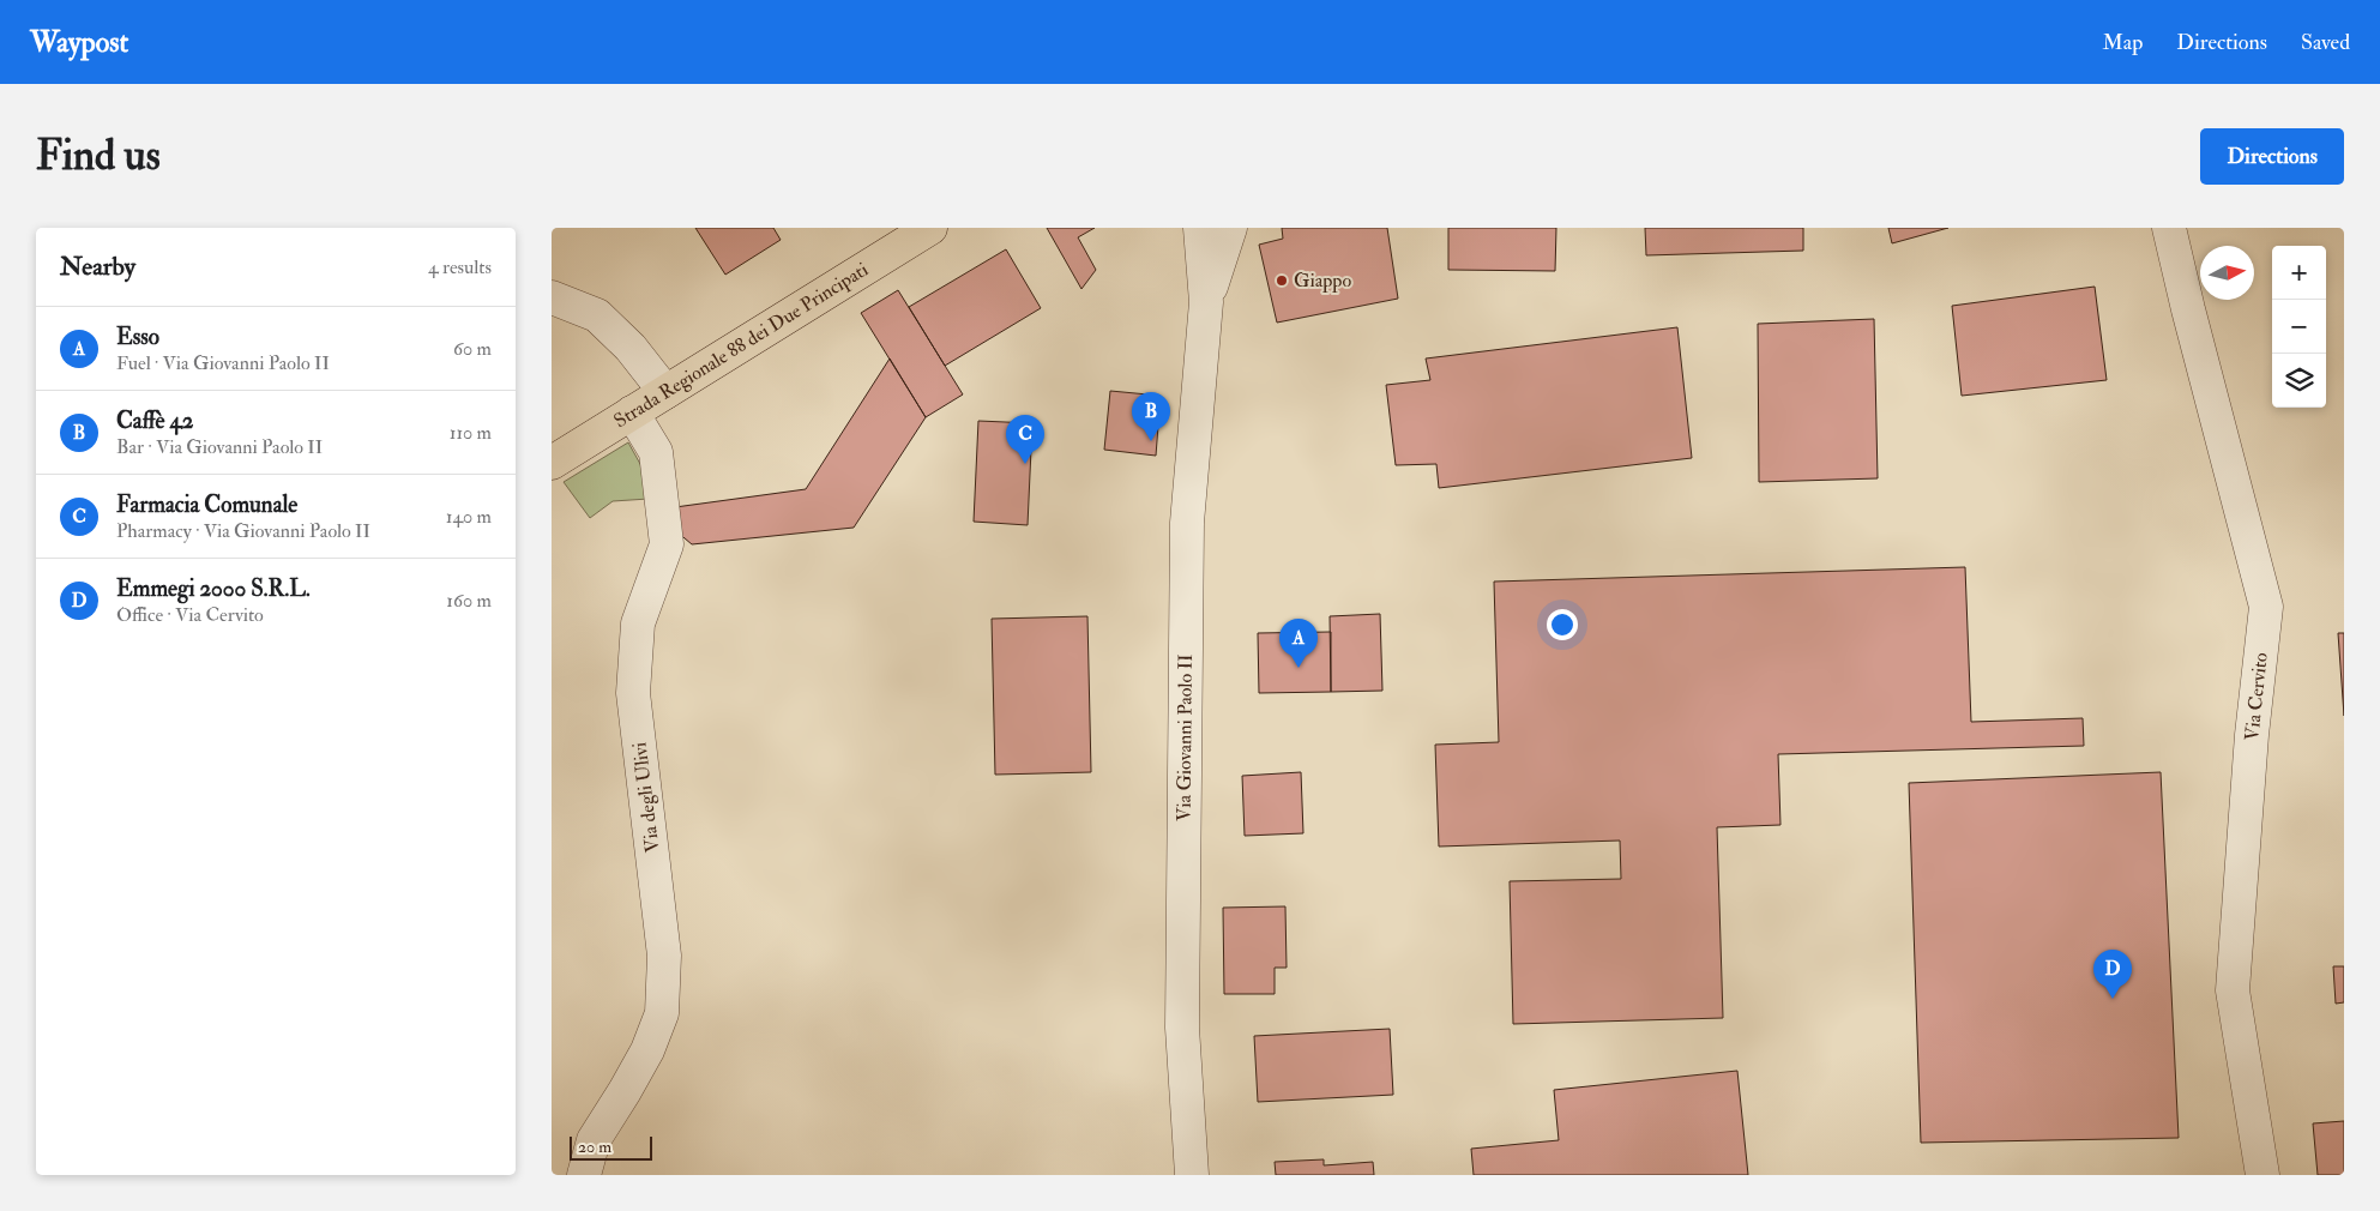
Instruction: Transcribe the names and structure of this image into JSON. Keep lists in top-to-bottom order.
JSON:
{
  "streets": {
    "main road": ["Strada Regionale 88 dei Due Principati"],
    "street": ["Via Cervito", "Via Giovanni Paolo II", "Via degli Ulivi"]
  },
  "crossings": [
    ["Strada Regionale 88 dei Due Principati", "Via degli Ulivi"]
  ],
  "places": ["Giappo"],
  "scale_bar": "20 m",
  "north": "right",
  "page": {
    "header": "Waypost",
    "nav": ["Map", "Directions", "Saved"],
    "buttons": "Directions",
    "title": "Find us",
    "heading": ["Nearby", "4 results"],
    "map_buttons": ["+", "−"],
    "list": [
      {
        "mark": "A",
        "name": "Esso",
        "note": "Fuel · Via Giovanni Paolo II",
        "value": "60 m"
      },
      {
        "mark": "B",
        "name": "Caffè 42",
        "note": "Bar · Via Giovanni Paolo II",
        "value": "110 m"
      },
      {
        "mark": "C",
        "name": "Farmacia Comunale",
        "note": "Pharmacy · Via Giovanni Paolo II",
        "value": "140 m"
      },
      {
        "mark": "D",
        "name": "Emmegi 2000 S.R.L.",
        "note": "Office · Via Cervito",
        "value": "160 m"
      }
    ],
    "pins": [
      "B",
      "C",
      "A",
      "D"
    ],
    "scale": "20 m"
  }
}
